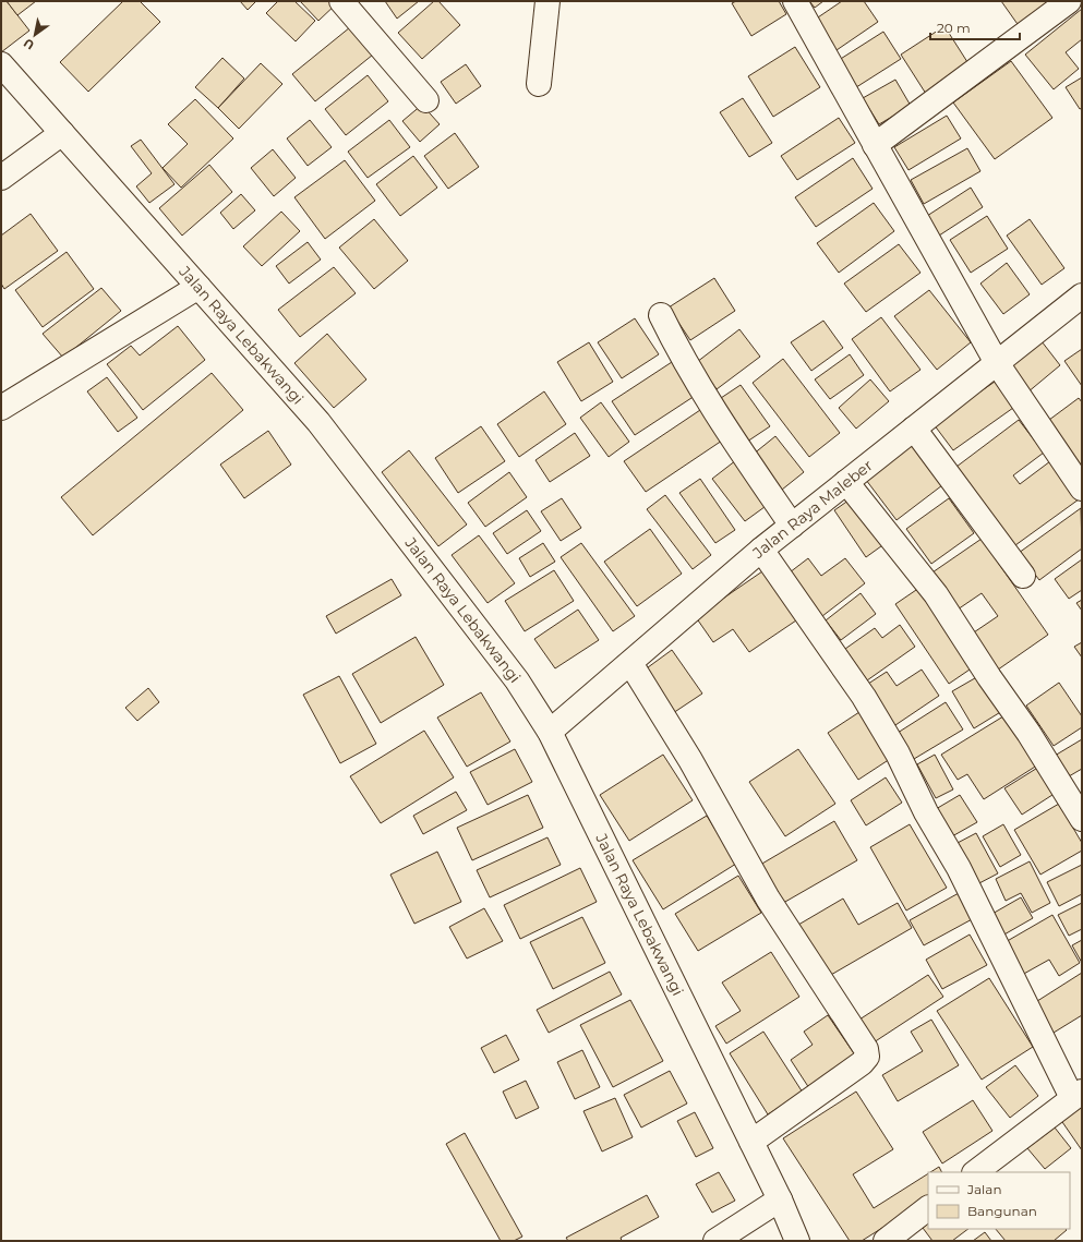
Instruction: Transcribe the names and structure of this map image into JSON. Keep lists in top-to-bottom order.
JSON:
{
  "streets": {
    "street": ["Jalan Raya Lebakwangi", "Jalan Raya Maleber"]
  },
  "crossings": [
    ["Jalan Raya Lebakwangi", "Jalan Raya Maleber"]
  ],
  "legend": ["Jalan", "Bangunan"],
  "scale_bar": "20 m",
  "north": "bottom left"
}
